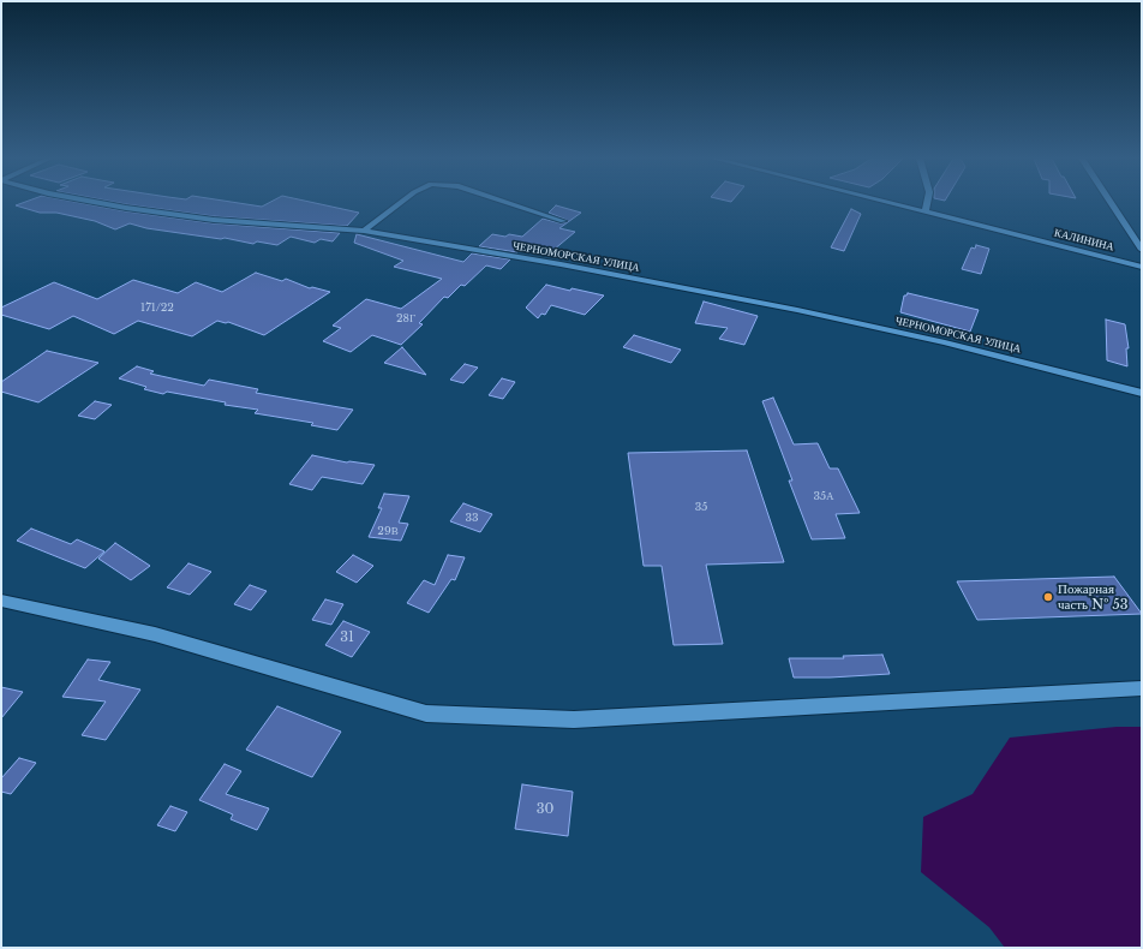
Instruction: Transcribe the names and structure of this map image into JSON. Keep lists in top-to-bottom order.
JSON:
{
  "streets": {
    "street": ["КАЛИНИНА", "ЧЕРНОМОРСКАЯ УЛИЦА"]
  },
  "places": ["Пожарная часть № 53"],
  "house_numbers": [
    "171/22",
    "28Г",
    "35А",
    "35",
    "33",
    "29В",
    "31",
    "30"
  ]
}
